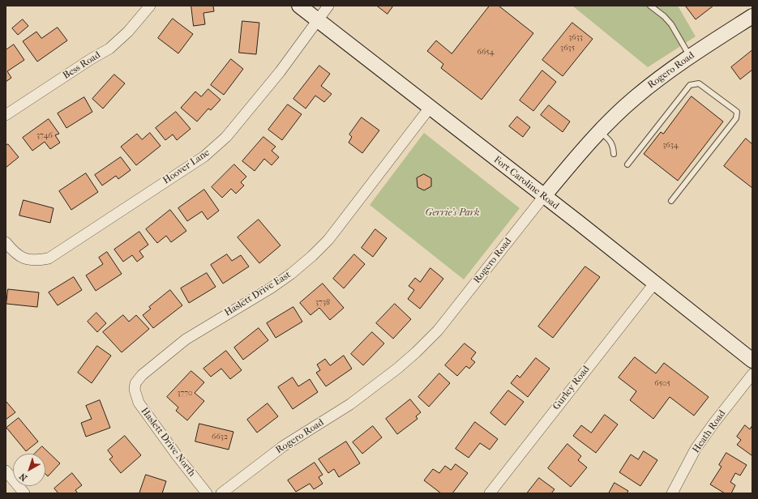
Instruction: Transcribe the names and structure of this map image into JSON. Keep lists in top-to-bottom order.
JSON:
{
  "streets": {
    "street": [
      "Bess Road",
      "Rogero Road",
      "Hoover Lane",
      "Fort Caroline Road",
      "Haslett Drive East",
      "Gurley Road",
      "Heath Road",
      "Haslett Drive North"
    ]
  },
  "crossings": [
    ["Rogero Road", "Fort Caroline Road"],
    ["Hoover Lane", "Fort Caroline Road"],
    ["Fort Caroline Road", "Haslett Drive East"],
    ["Fort Caroline Road", "Gurley Road"],
    ["Haslett Drive East", "Haslett Drive North"]
  ],
  "parks": ["Gerrie's Park"],
  "house_numbers": [
    "3633",
    "3635",
    "6654",
    "3746",
    "3634",
    "3738",
    "6505",
    "3770",
    "6632"
  ],
  "north": "bottom left"
}
